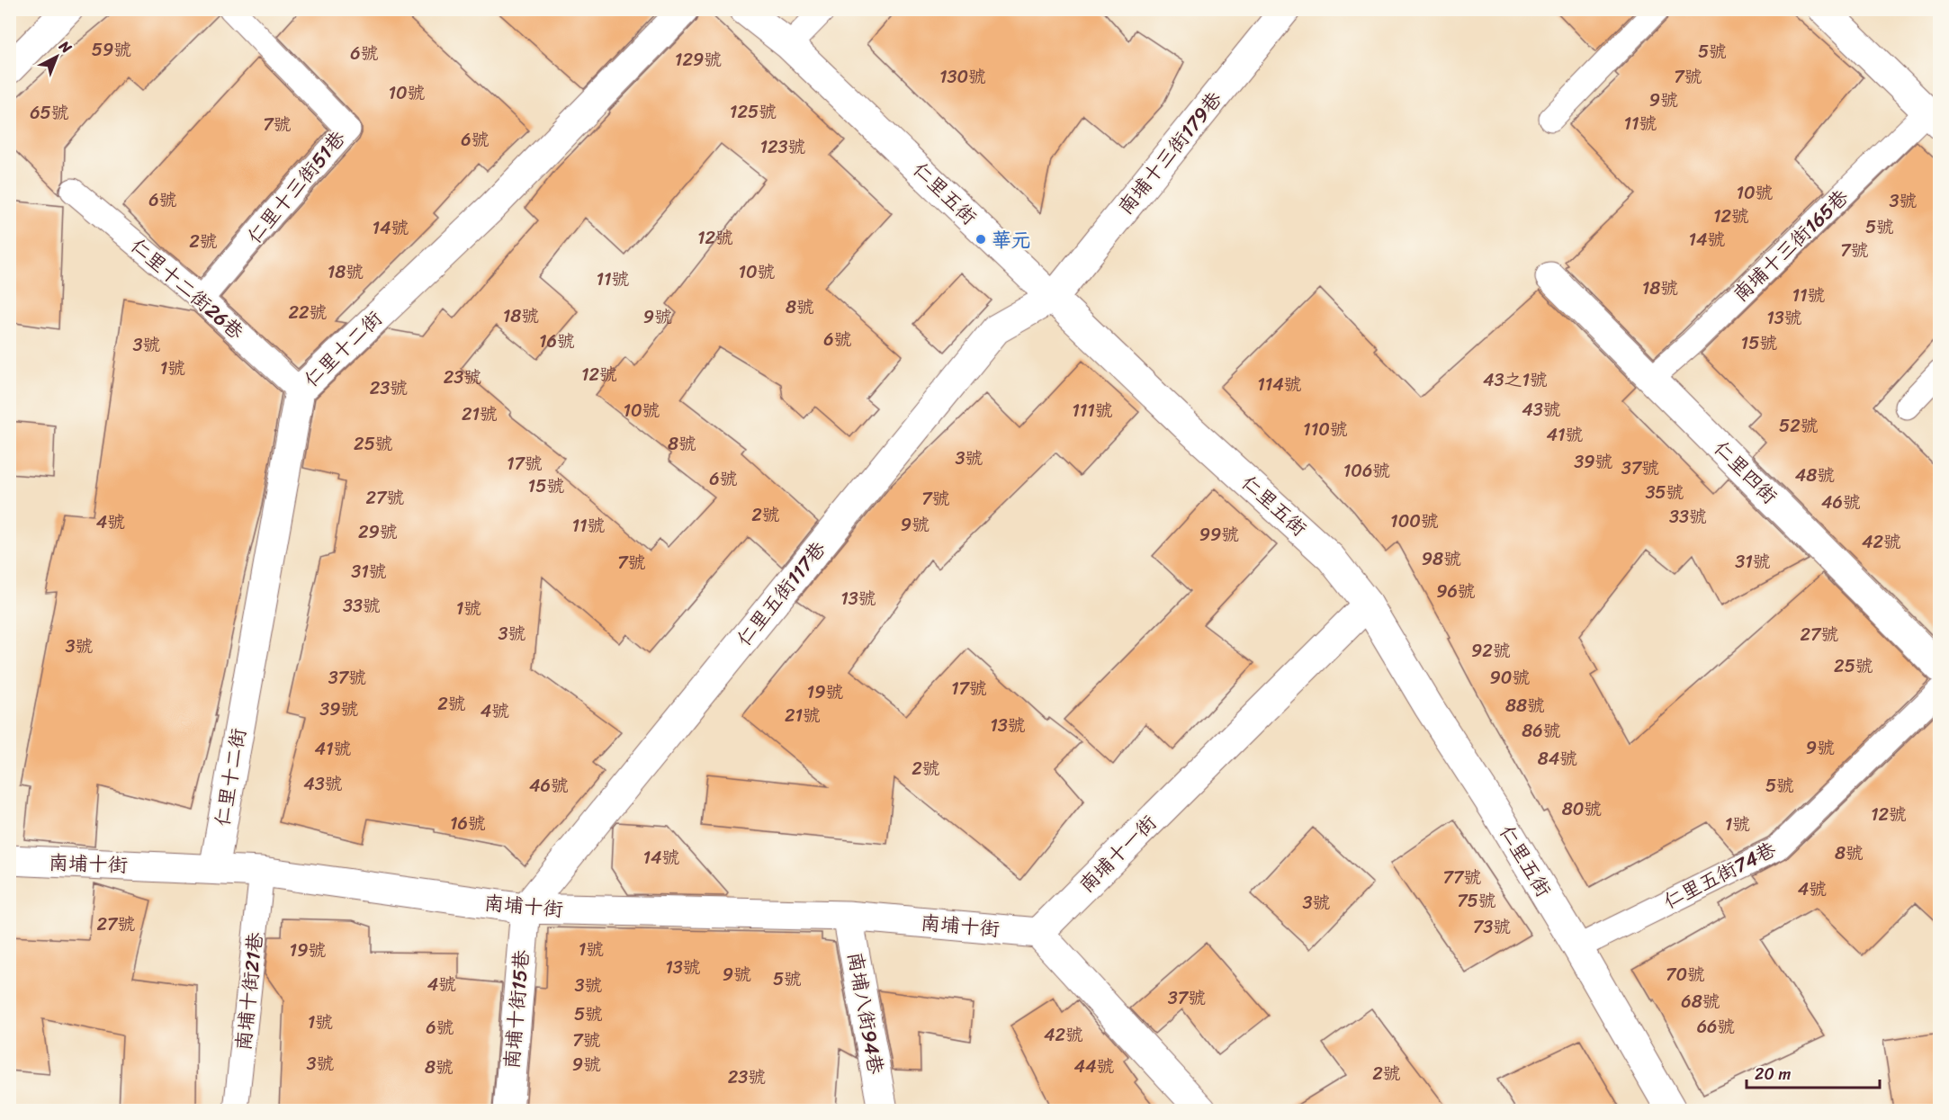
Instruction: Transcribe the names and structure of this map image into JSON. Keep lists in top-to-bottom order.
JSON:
{
  "streets": {
    "street": [
      "南埔十三街179巷",
      "仁里五街",
      "仁里十二街",
      "仁里四街",
      "仁里五街117巷",
      "南埔十一街",
      "南埔十街",
      "南埔十街15巷",
      "南埔八街94巷"
    ],
    "lane": [
      "仁里十三街51巷",
      "南埔十三街165巷",
      "仁里十二街26巷",
      "仁里五街74巷",
      "南埔十街21巷"
    ]
  },
  "crossings": [
    ["南埔十三街179巷", "仁里五街"],
    ["南埔十三街179巷", "仁里五街117巷"],
    ["仁里十三街51巷", "仁里十二街26巷"],
    ["仁里五街", "仁里五街117巷"],
    ["仁里五街", "南埔十一街"],
    ["仁里五街", "仁里五街74巷"],
    ["南埔十三街165巷", "仁里四街"],
    ["仁里十二街26巷", "仁里十二街"],
    ["仁里十二街", "南埔十街"],
    ["仁里五街117巷", "南埔十街"],
    ["仁里五街117巷", "南埔十街15巷"],
    ["南埔十一街", "南埔十街"],
    ["南埔十街", "南埔十街21巷"],
    ["南埔十街", "南埔十街15巷"],
    ["南埔十街", "南埔八街94巷"]
  ],
  "places": ["華元"],
  "house_numbers": [
    "59號",
    "5號",
    "6號",
    "129號",
    "130號",
    "7號",
    "10號",
    "9號",
    "125號",
    "65號",
    "11號",
    "7號",
    "6號",
    "123號",
    "10號",
    "6號",
    "3號",
    "12號",
    "5號",
    "14號",
    "12號",
    "14號",
    "2號",
    "7號",
    "18號",
    "10號",
    "11號",
    "18號",
    "11號",
    "8號",
    "22號",
    "18號",
    "9號",
    "13號",
    "6號",
    "16號",
    "15號",
    "3號",
    "1號",
    "12號",
    "23號",
    "43之1號",
    "114號",
    "23號",
    "43號",
    "10號",
    "111號",
    "21號",
    "52號",
    "110號",
    "41號",
    "25號",
    "8號",
    "3號",
    "39號",
    "17號",
    "37號",
    "106號",
    "48號",
    "6號",
    "15號",
    "35號",
    "27號",
    "7號",
    "46號",
    "2號",
    "33號",
    "100號",
    "4號",
    "9號",
    "11號",
    "29號",
    "99號",
    "42號",
    "98號",
    "31號",
    "7號",
    "31號",
    "96號",
    "13號",
    "33號",
    "1號",
    "3號",
    "27號",
    "3號",
    "92號",
    "25號",
    "37號",
    "90號",
    "17號",
    "19號",
    "2號",
    "88號",
    "39號",
    "4號",
    "21號",
    "13號",
    "86號",
    "9號",
    "41號",
    "84號",
    "2號",
    "43號",
    "46號",
    "5號",
    "80號",
    "12號",
    "16號",
    "1號",
    "8號",
    "14號",
    "77號",
    "4號",
    "75號",
    "3號",
    "27號",
    "73號",
    "1號",
    "19號",
    "13號",
    "9號",
    "70號",
    "5號",
    "4號",
    "3號",
    "37號",
    "68號",
    "5號",
    "1號",
    "66號",
    "6號",
    "42號",
    "7號",
    "3號",
    "9號",
    "44號",
    "8號",
    "2號",
    "23號"
  ],
  "scale_bar": "20 m",
  "north": "top right"
}
